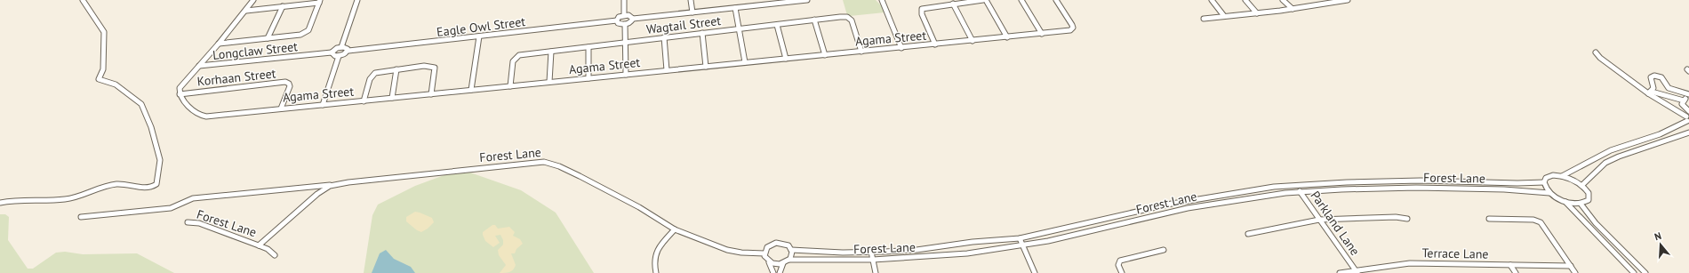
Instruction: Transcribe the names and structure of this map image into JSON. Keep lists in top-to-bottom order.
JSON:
{
  "streets": {
    "street": [
      "Wagtail Street",
      "Eagle Owl Street",
      "Agama Street",
      "Longclaw Street",
      "Korhaan Street",
      "Forest Lane",
      "Parkland Lane",
      "Terrace Lane"
    ]
  },
  "crossings": [
    ["Wagtail Street", "Agama Street"],
    ["Agama Street", "Korhaan Street"],
    ["Forest Lane", "Parkland Lane"],
    ["Parkland Lane", "Terrace Lane"]
  ],
  "north": "top"
}
